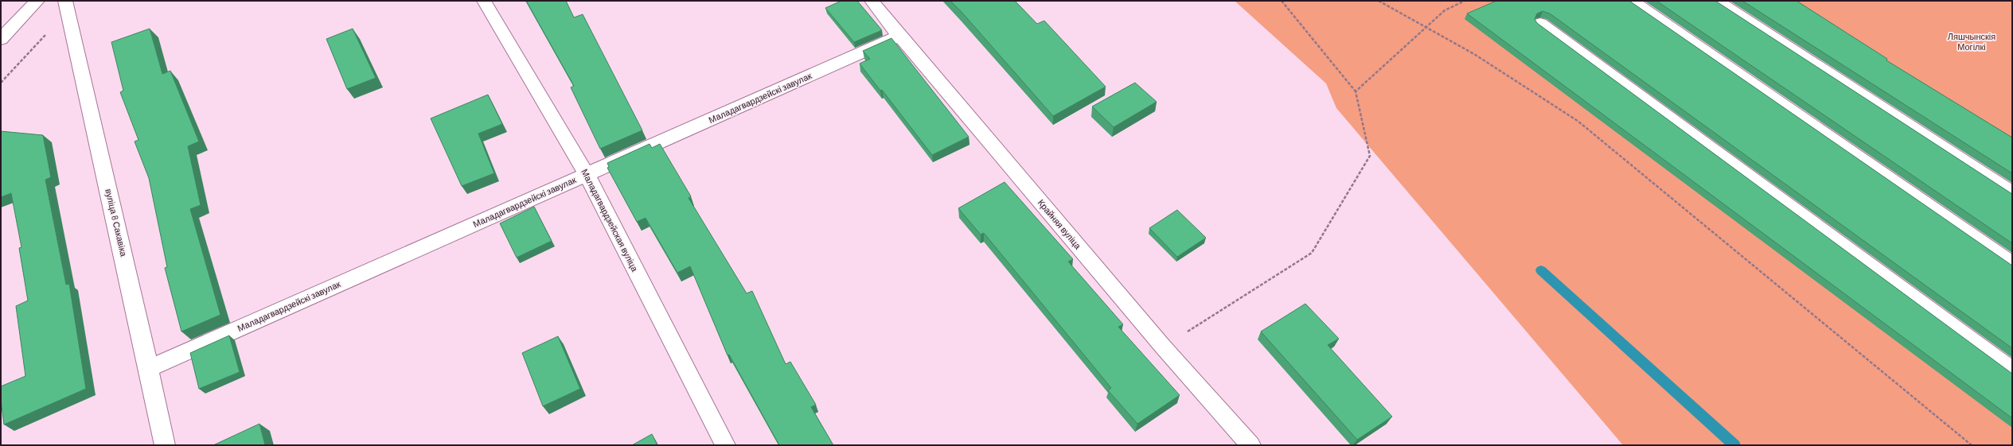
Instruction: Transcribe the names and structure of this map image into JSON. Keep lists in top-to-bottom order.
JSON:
{
  "streets": {
    "street": [
      "Маладагвардзейскі завулак",
      "Маладагвардзейская вуліца",
      "вуліца 8 Сакавіка",
      "Крайняя вуліца"
    ]
  },
  "crossings": [
    ["Маладагвардзейскі завулак", "Маладагвардзейская вуліца"],
    ["Маладагвардзейскі завулак", "вуліца 8 Сакавіка"],
    ["Маладагвардзейскі завулак", "Крайняя вуліца"]
  ],
  "parks": ["Ляшчынскія Могілкі"]
}
